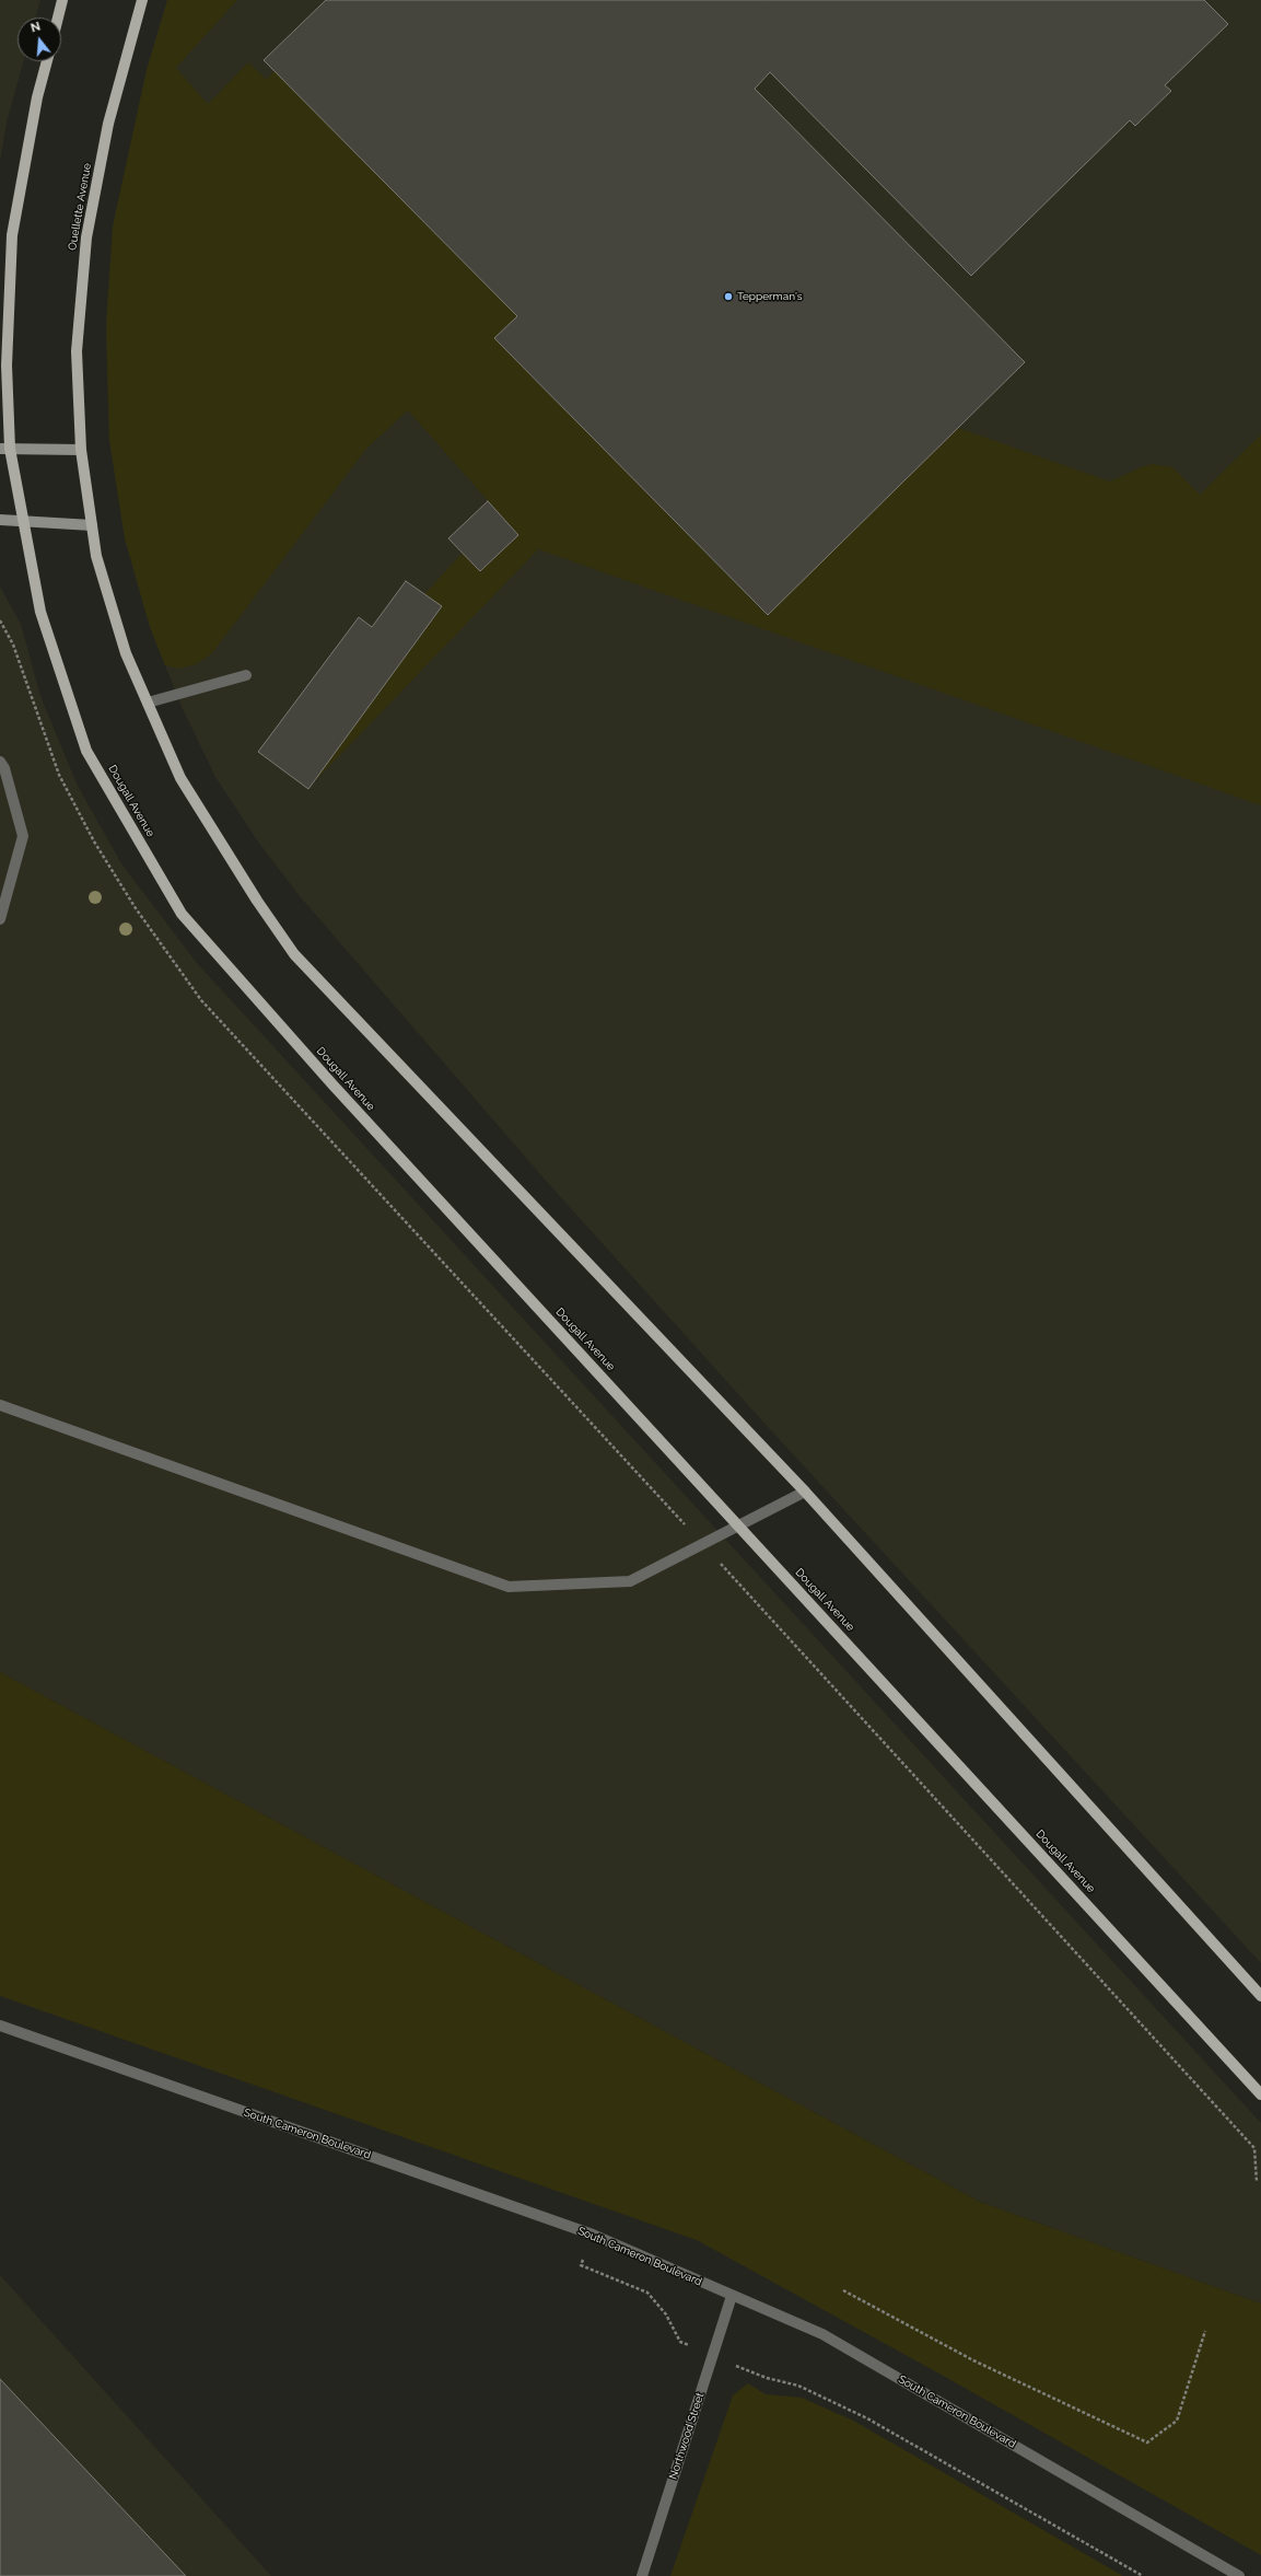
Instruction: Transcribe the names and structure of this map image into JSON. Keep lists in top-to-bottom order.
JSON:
{
  "streets": {
    "main road": ["Ouellette Avenue", "Dougall Avenue"],
    "street": ["South Cameron Boulevard", "Northwood Street"]
  },
  "crossings": [
    ["South Cameron Boulevard", "Northwood Street"]
  ],
  "places": ["Tepperman's"],
  "north": "top"
}
